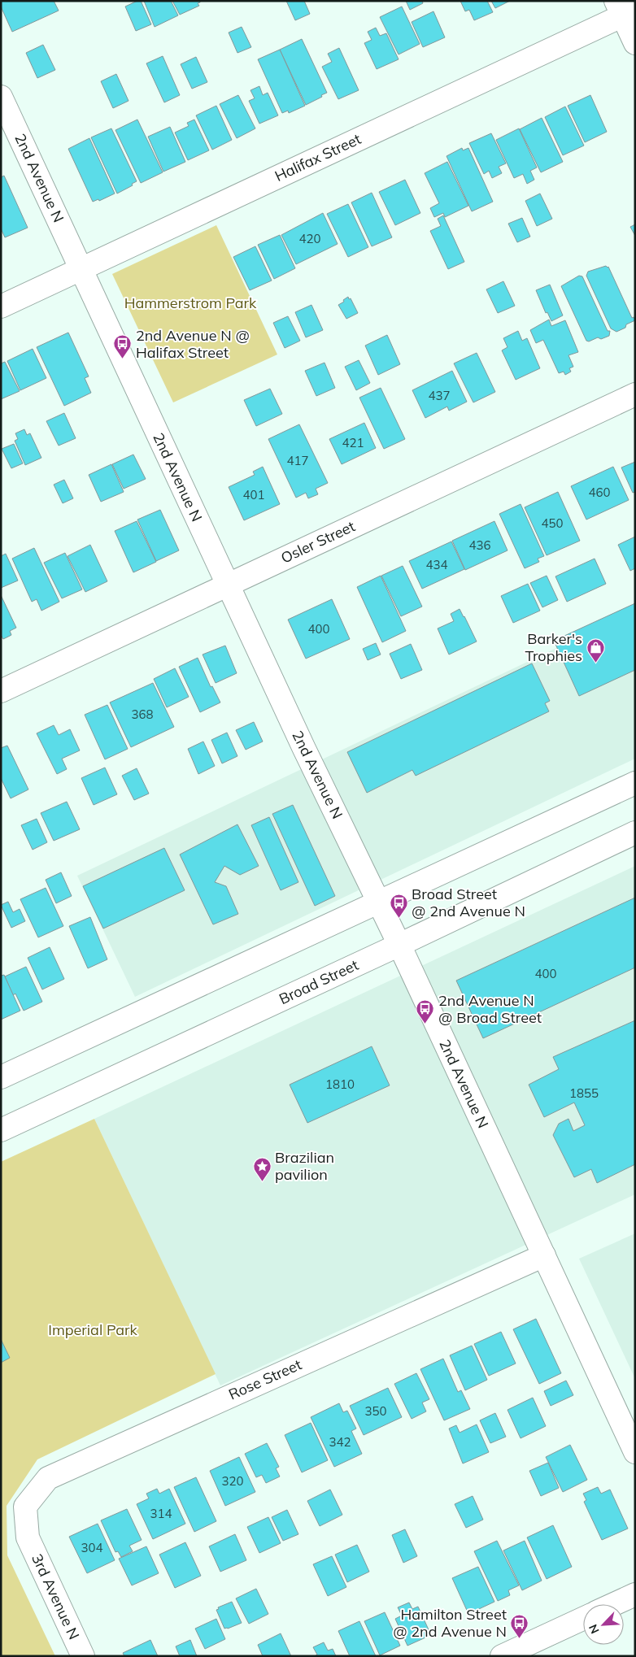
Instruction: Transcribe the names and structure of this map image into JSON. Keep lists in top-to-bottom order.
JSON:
{
  "streets": {
    "street": [
      "Halifax Street",
      "2nd Avenue N",
      "Osler Street",
      "Broad Street",
      "Rose Street",
      "3rd Avenue N"
    ]
  },
  "crossings": [
    ["Halifax Street", "2nd Avenue N"],
    ["2nd Avenue N", "Osler Street"],
    ["2nd Avenue N", "Broad Street"],
    ["2nd Avenue N", "Rose Street"],
    ["Rose Street", "3rd Avenue N"]
  ],
  "parks": ["Hammerstrom Park", "Imperial Park"],
  "places": {
    "bus stop": [
      "2nd Avenue N @ Halifax Street",
      "Broad Street @ 2nd Avenue N",
      "2nd Avenue N @ Broad Street",
      "Hamilton Street @ 2nd Avenue N"
    ],
    "shop": ["Barker's Trophies"],
    "place": ["Brazilian pavilion"]
  },
  "house_numbers": [
    "420",
    "437",
    "421",
    "417",
    "460",
    "401",
    "450",
    "436",
    "434",
    "400",
    "368",
    "400",
    "1810",
    "1855",
    "350",
    "342",
    "320",
    "314",
    "304"
  ],
  "north": "bottom left"
}
